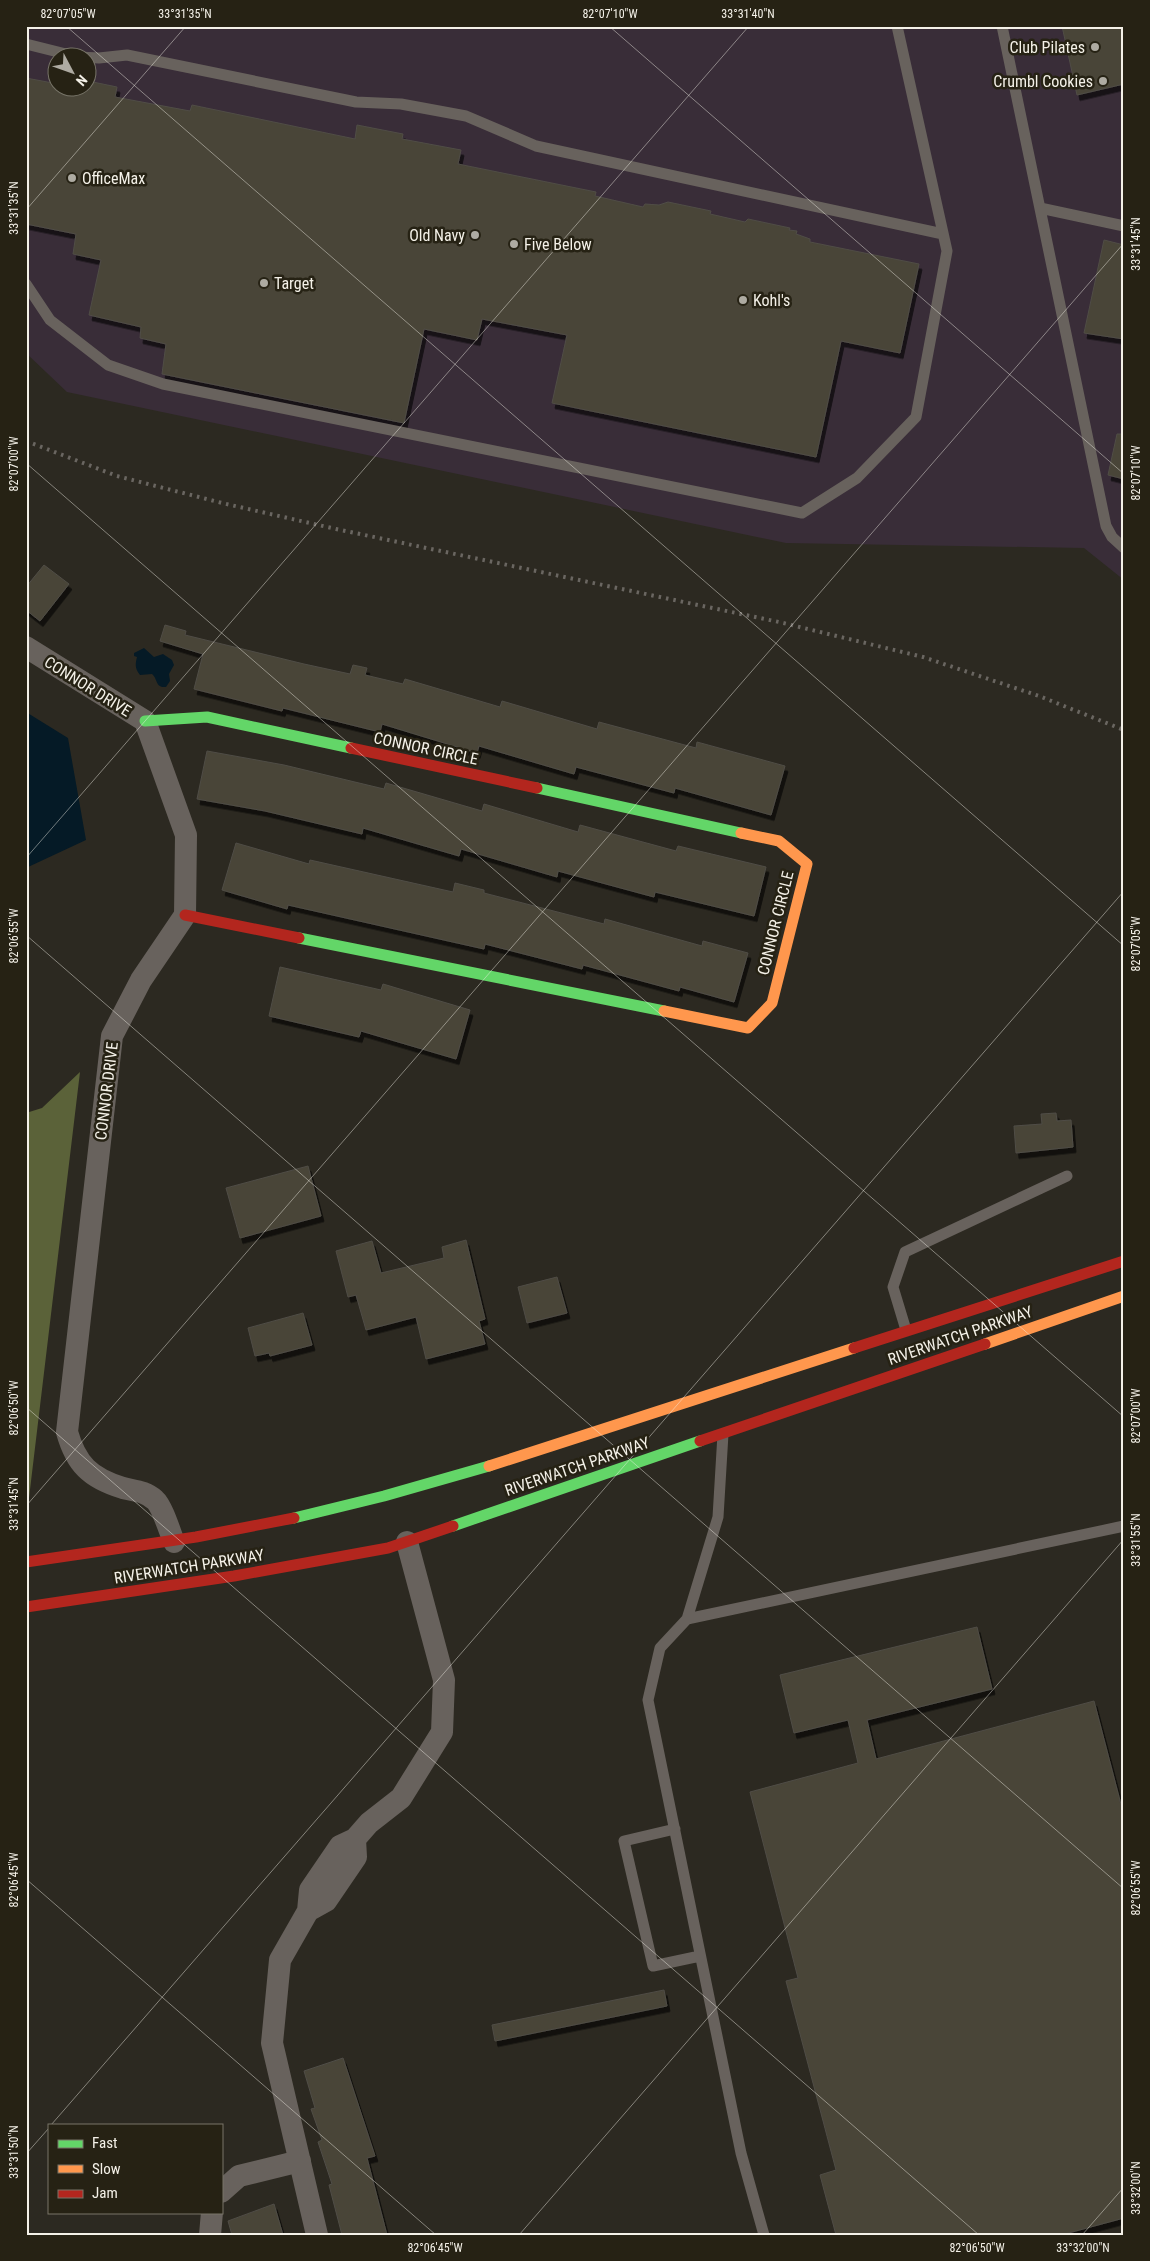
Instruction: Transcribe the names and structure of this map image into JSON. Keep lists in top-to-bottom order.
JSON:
{
  "streets": {
    "main road": ["CONNOR CIRCLE", "RIVERWATCH PARKWAY"],
    "street": ["CONNOR DRIVE"]
  },
  "crossings": [
    ["CONNOR DRIVE", "CONNOR CIRCLE"],
    ["CONNOR DRIVE", "RIVERWATCH PARKWAY"]
  ],
  "places": [
    "Club Pilates",
    "Crumbl Cookies",
    "OfficeMax",
    "Old Navy",
    "Five Below",
    "Target",
    "Kohl's"
  ],
  "legend": ["Fast", "Slow", "Jam"],
  "north": "bottom right",
  "coordinates": [
    "82°07'05\"W",
    "33°31'35\"N",
    "82°07'10\"W",
    "33°31'40\"N",
    "33°31'45\"N",
    "82°07'00\"W",
    "82°06'55\"W",
    "82°06'50\"W",
    "33°31'55\"N",
    "82°06'45\"W",
    "33°31'50\"N",
    "33°32'00\"N"
  ]
}
